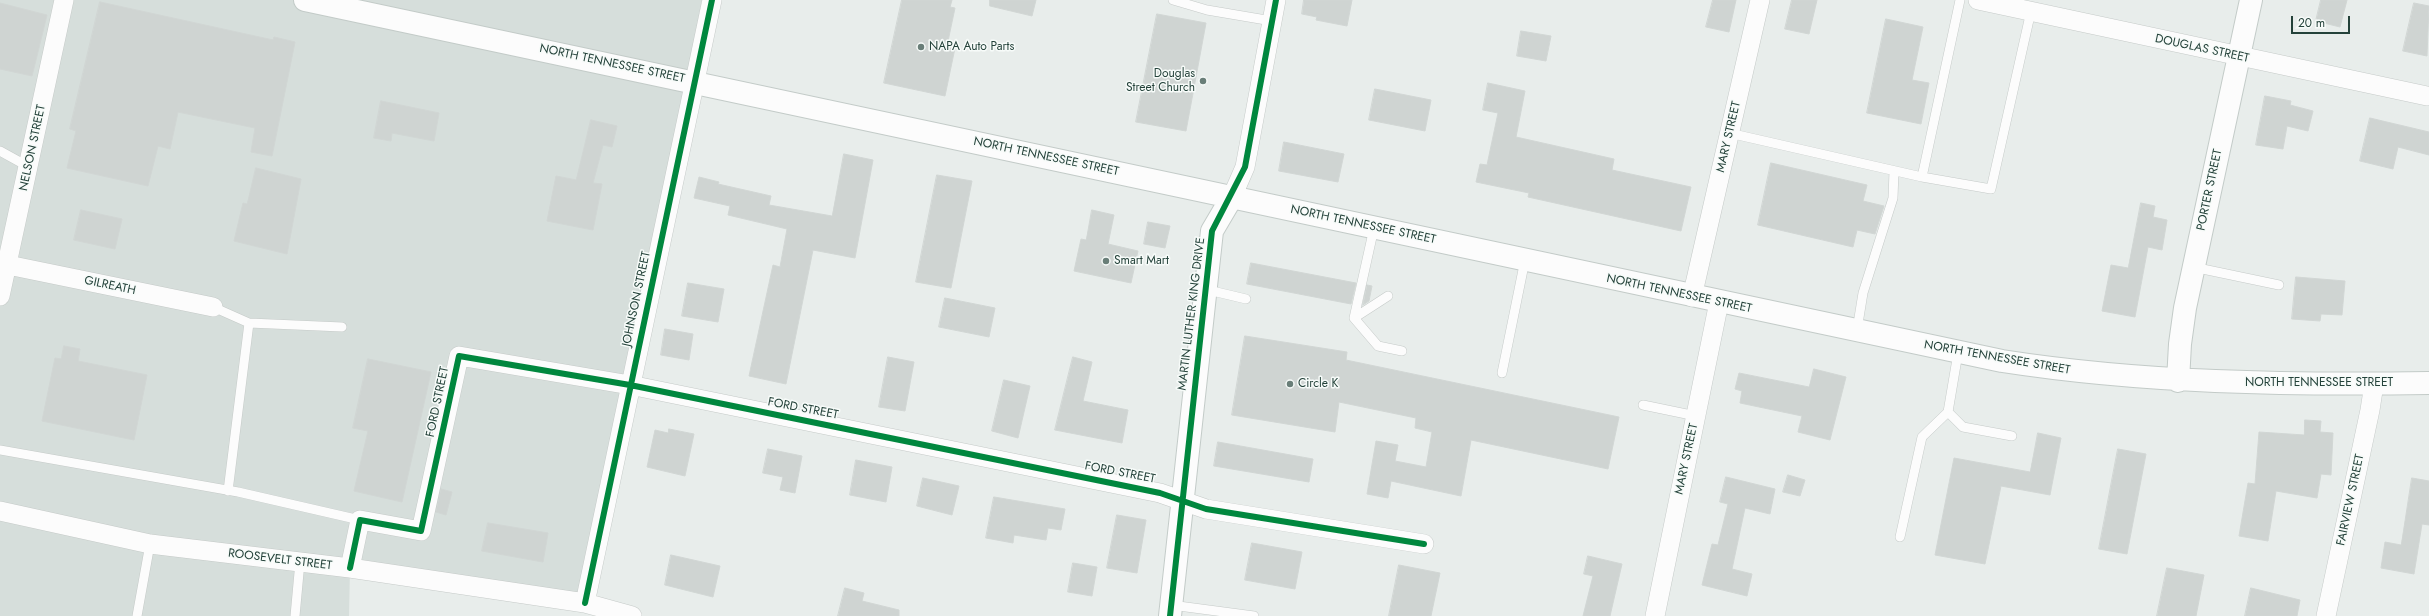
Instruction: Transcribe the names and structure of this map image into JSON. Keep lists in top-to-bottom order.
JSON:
{
  "streets": {
    "main road": ["NORTH TENNESSEE STREET", "PORTER STREET", "MARTIN LUTHER KING DRIVE"],
    "street": [
      "DOUGLAS STREET",
      "MARY STREET",
      "NELSON STREET",
      "GILREATH",
      "JOHNSON STREET",
      "FORD STREET",
      "FAIRVIEW STREET",
      "ROOSEVELT STREET"
    ]
  },
  "crossings": [
    ["DOUGLAS STREET", "PORTER STREET"],
    ["NORTH TENNESSEE STREET", "MARY STREET"],
    ["NORTH TENNESSEE STREET", "PORTER STREET"],
    ["NORTH TENNESSEE STREET", "JOHNSON STREET"],
    ["NORTH TENNESSEE STREET", "MARTIN LUTHER KING DRIVE"],
    ["NORTH TENNESSEE STREET", "FAIRVIEW STREET"],
    ["NELSON STREET", "GILREATH"],
    ["JOHNSON STREET", "FORD STREET"],
    ["JOHNSON STREET", "ROOSEVELT STREET"],
    ["MARTIN LUTHER KING DRIVE", "FORD STREET"]
  ],
  "places": [
    "NAPA Auto Parts",
    "Douglas Street Church",
    "Smart Mart",
    "Circle K"
  ],
  "scale_bar": "20 m"
}
